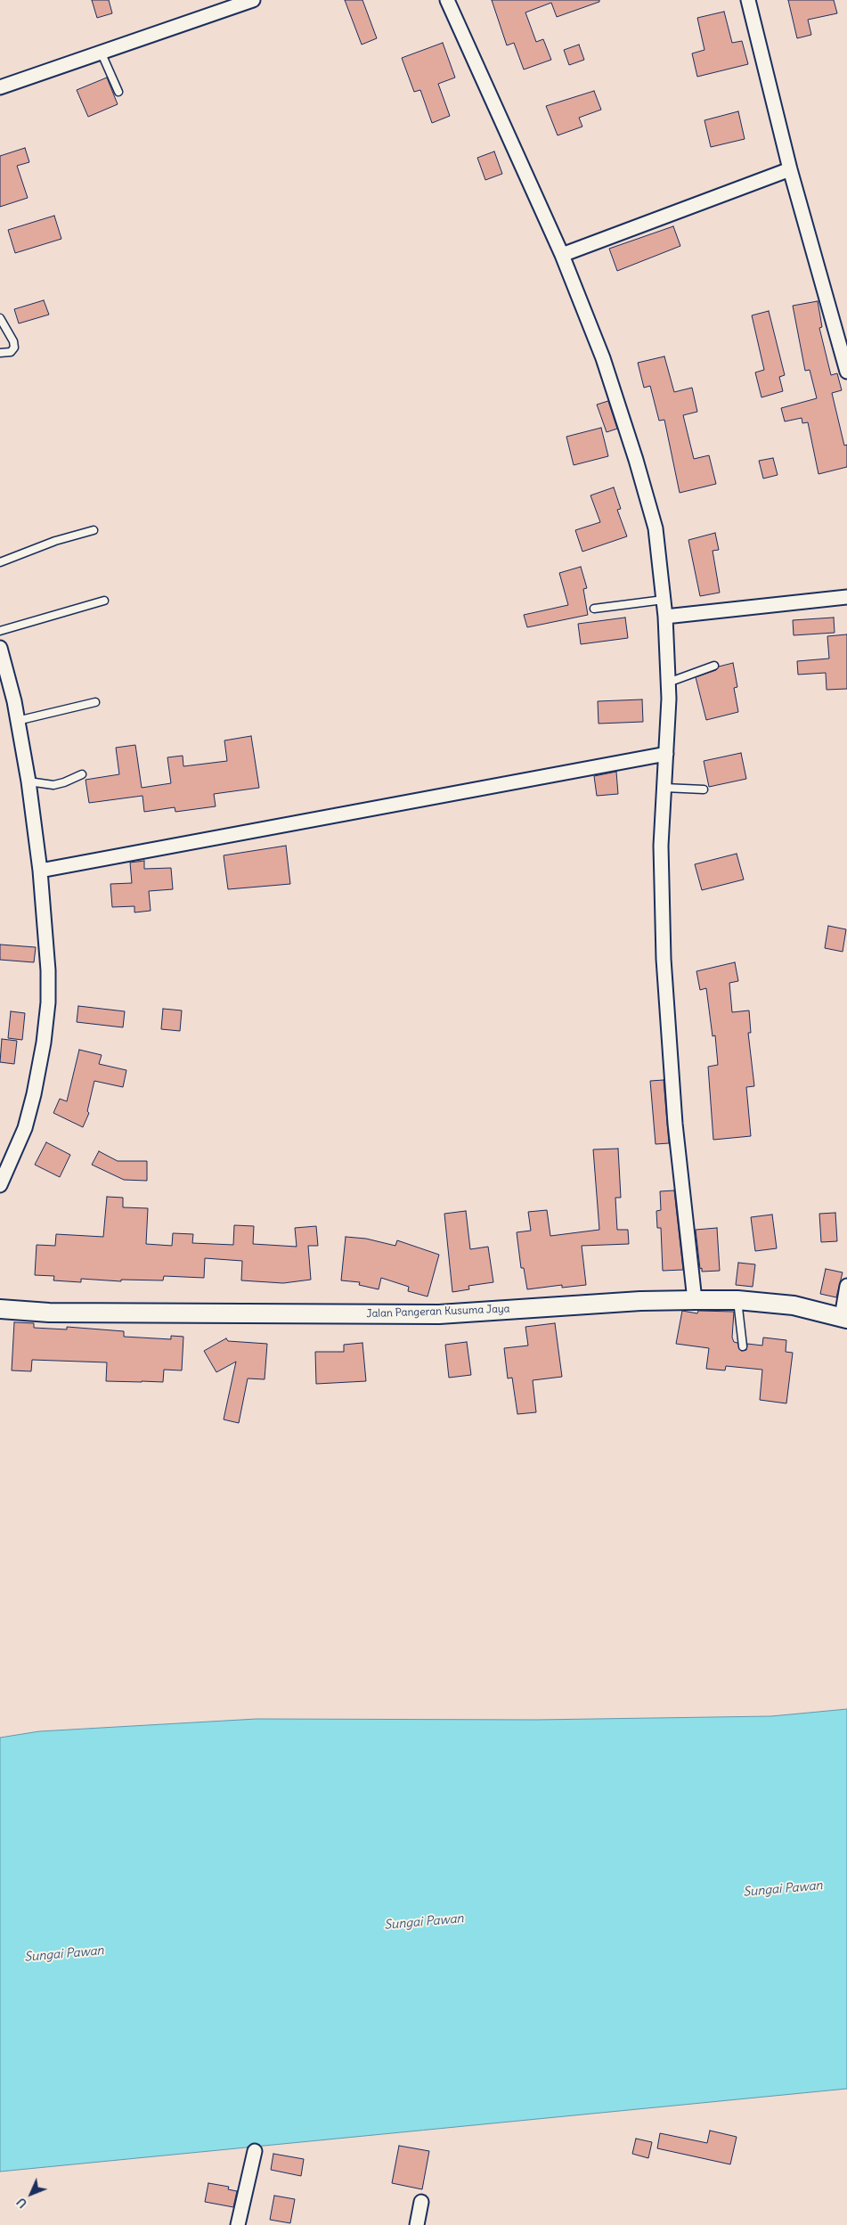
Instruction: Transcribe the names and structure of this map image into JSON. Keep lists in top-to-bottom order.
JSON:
{
  "streets": {
    "street": ["Jalan Pangeran Kusuma Jaya"]
  },
  "water": ["Sungai Pawan"],
  "north": "bottom left"
}
